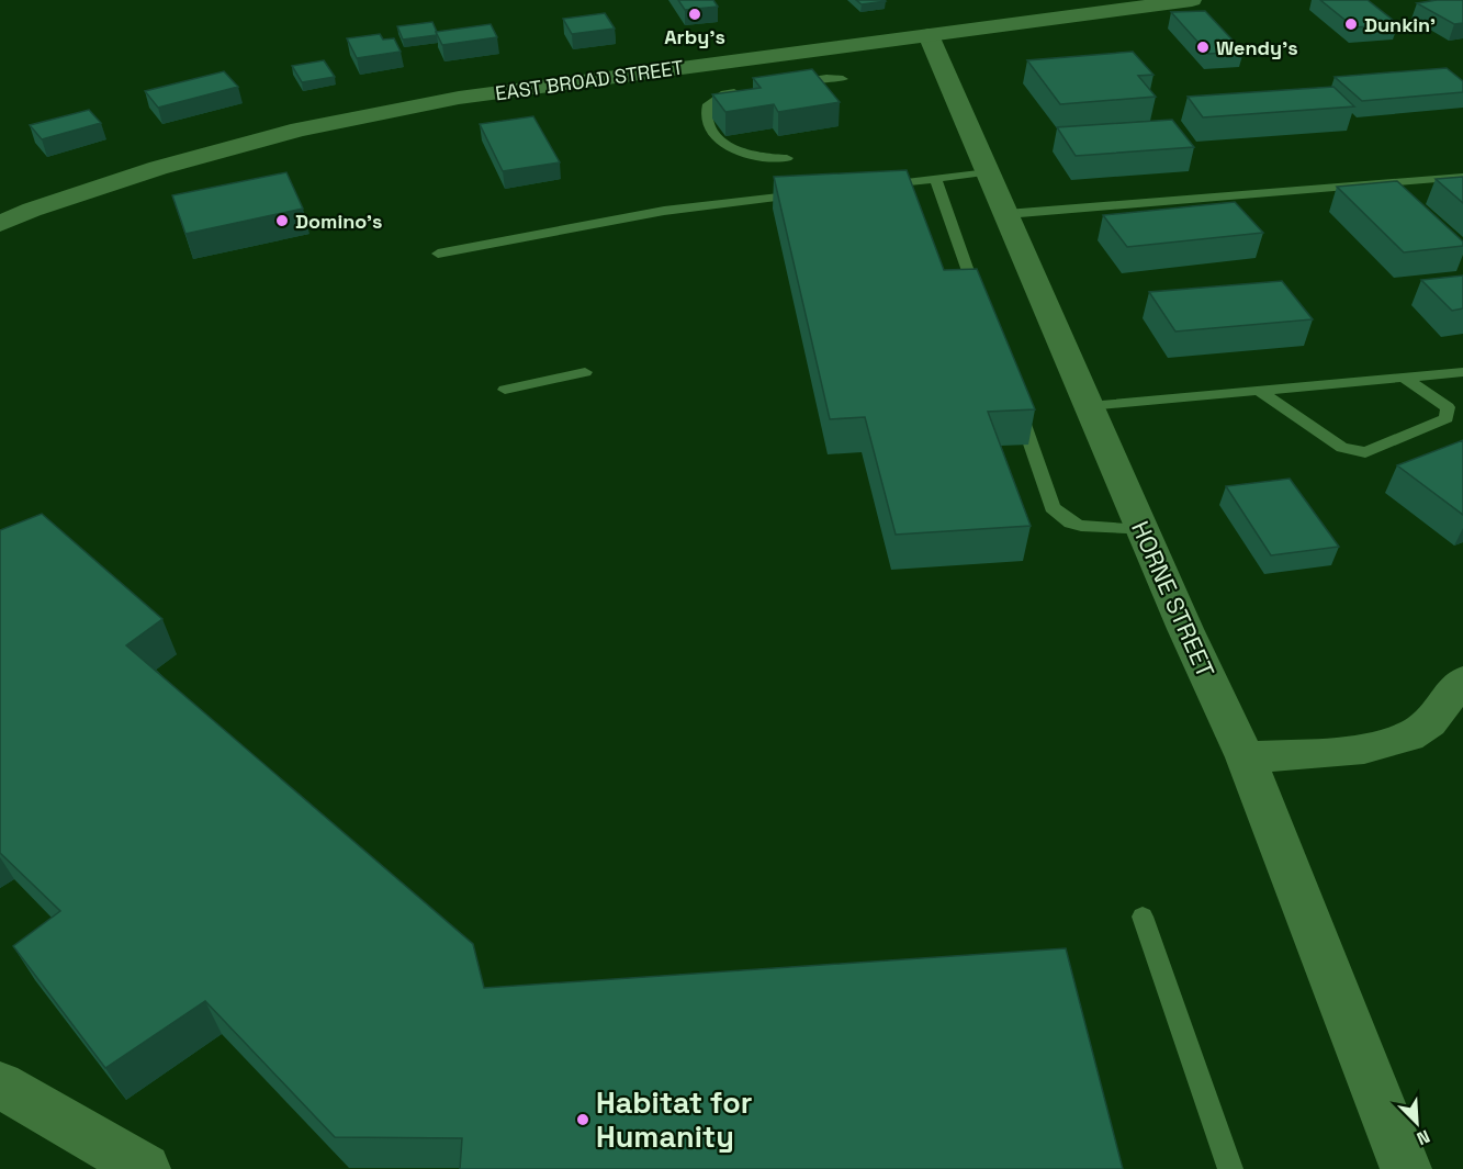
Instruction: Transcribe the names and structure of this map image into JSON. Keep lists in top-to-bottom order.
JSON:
{
  "streets": {
    "street": ["EAST BROAD STREET", "HORNE STREET"]
  },
  "crossings": [
    ["EAST BROAD STREET", "HORNE STREET"]
  ],
  "places": [
    "Arby's",
    "Dunkin'",
    "Wendy's",
    "Domino's",
    "Habitat for Humanity"
  ],
  "north": "bottom right"
}
